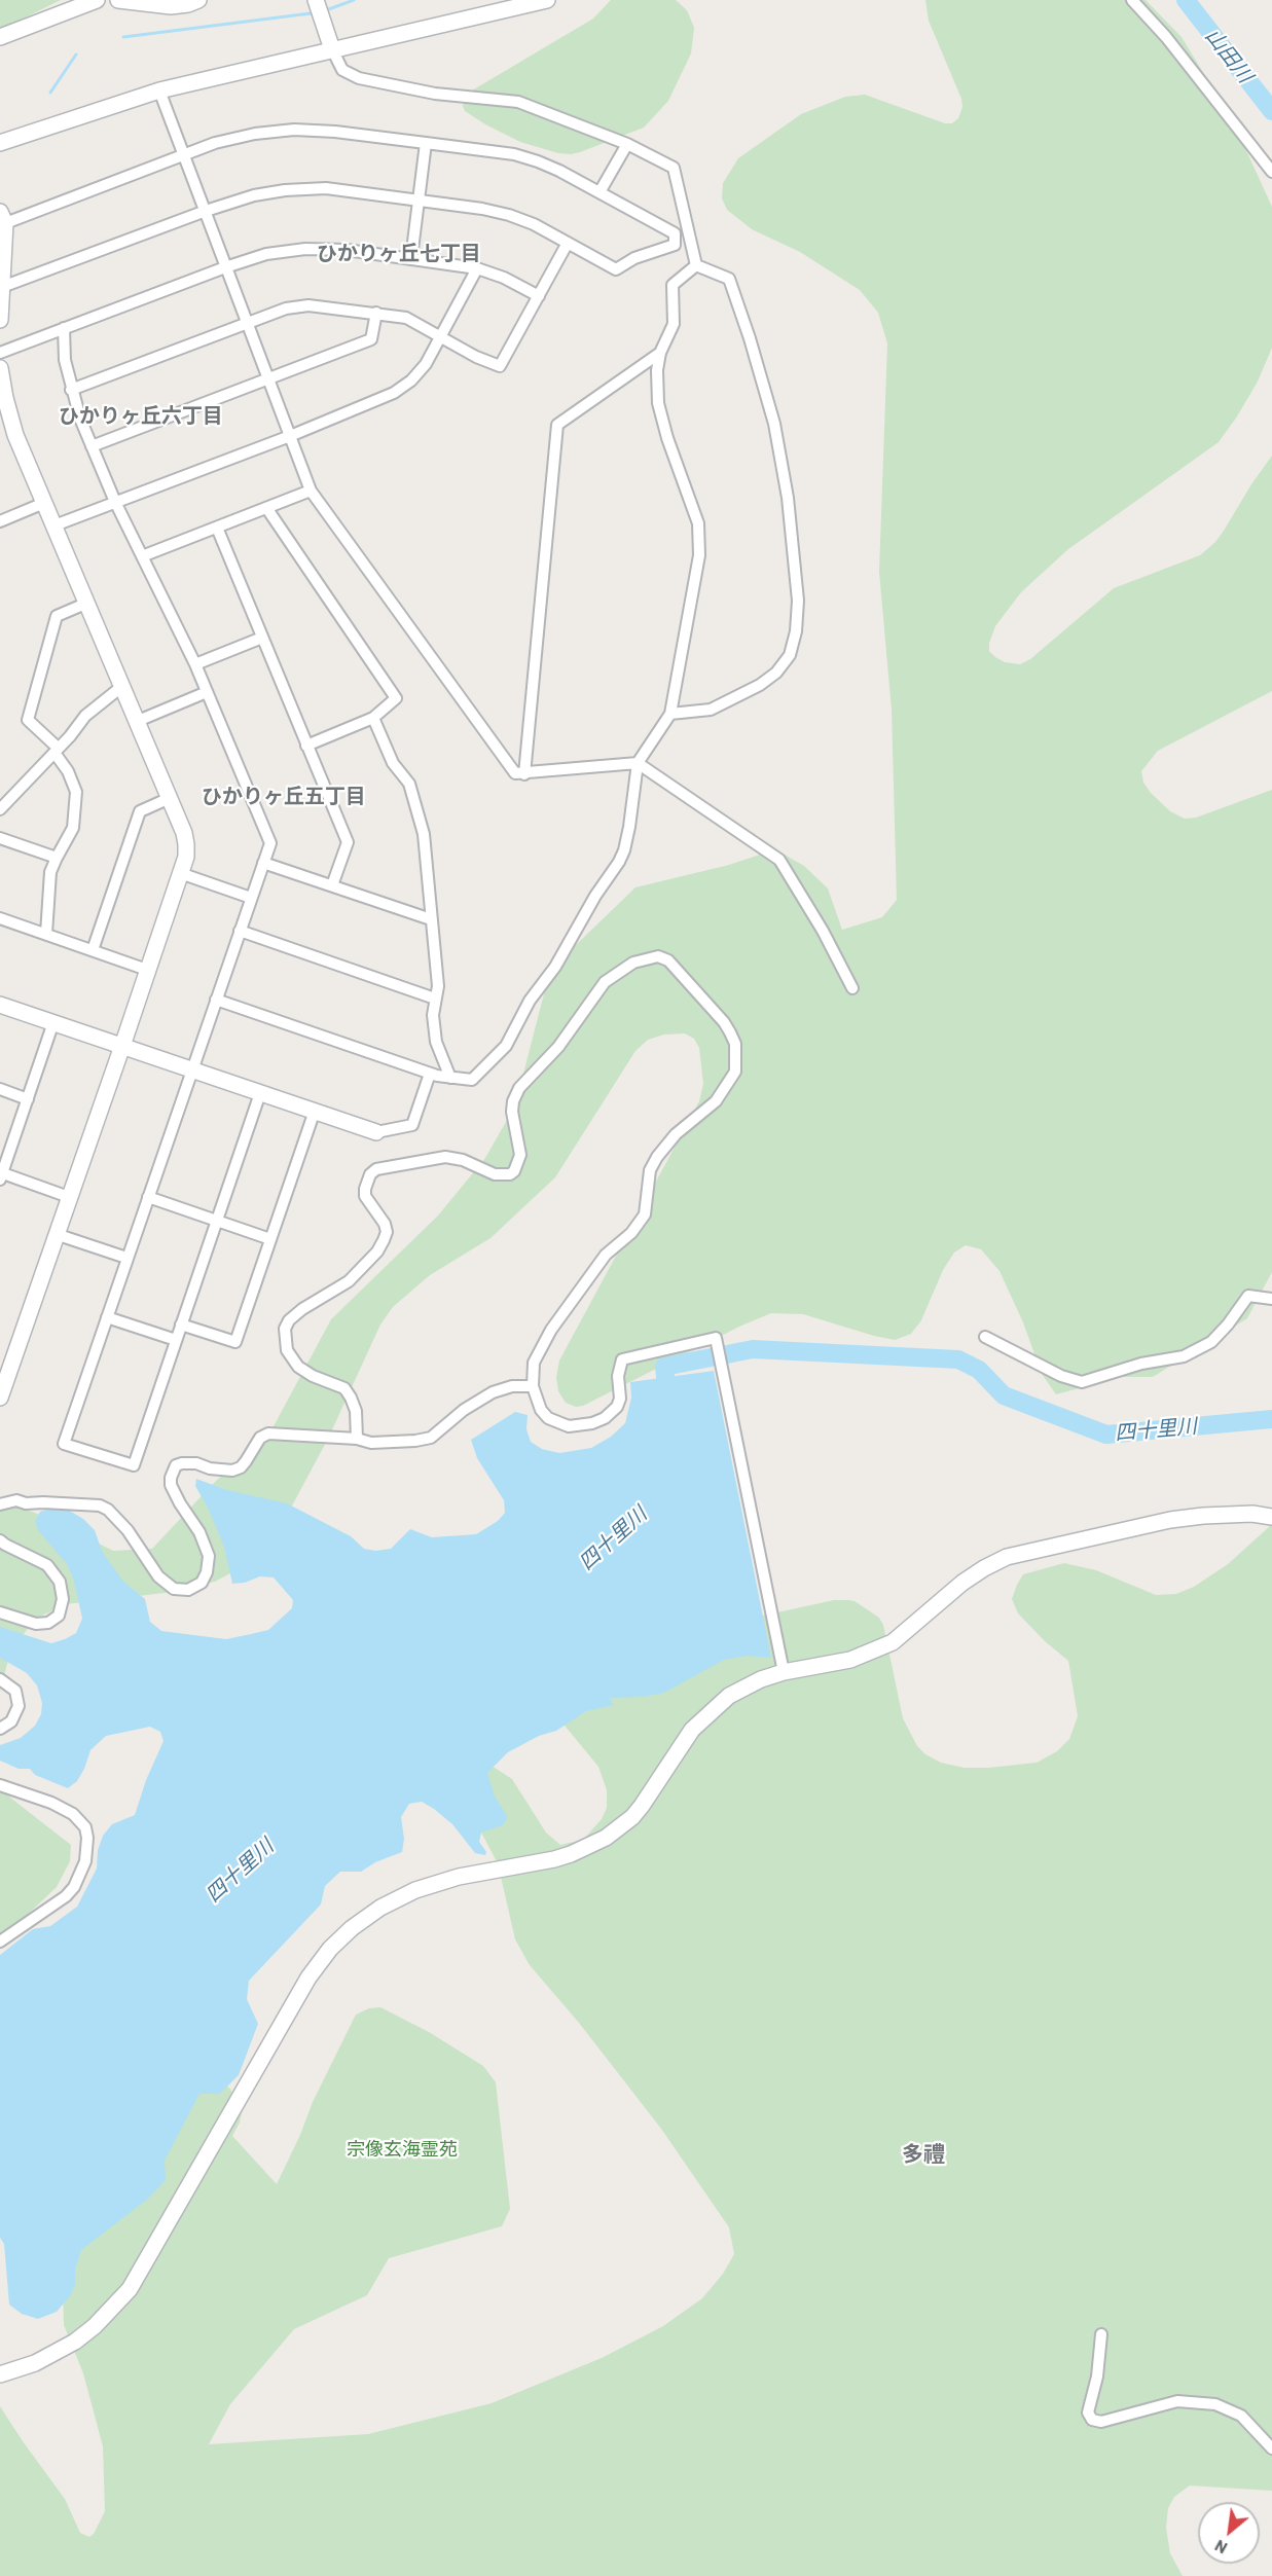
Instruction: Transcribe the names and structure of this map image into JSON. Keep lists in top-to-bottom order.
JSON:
{
  "districts": [
    "ひかりヶ丘七丁目",
    "ひかりヶ丘六丁目",
    "ひかりヶ丘五丁目",
    "多禮"
  ],
  "water": ["山田川", "四十里川"],
  "parks": ["宗像玄海霊苑"],
  "north": "bottom left"
}
